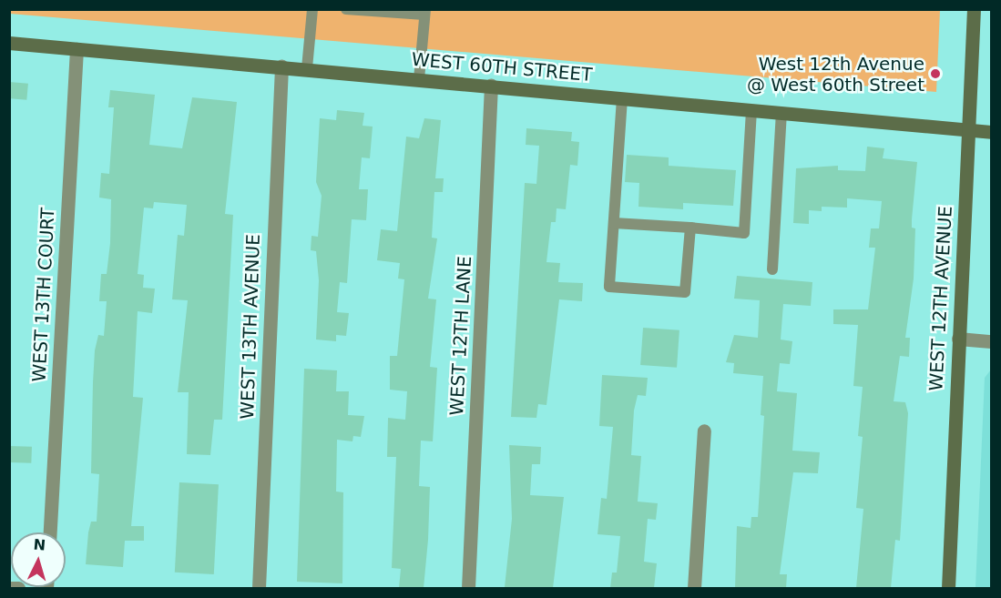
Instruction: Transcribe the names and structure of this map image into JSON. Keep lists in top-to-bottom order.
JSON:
{
  "streets": {
    "street": [
      "WEST 60TH STREET",
      "WEST 13TH COURT",
      "WEST 12TH AVENUE",
      "WEST 13TH AVENUE",
      "WEST 12TH LANE"
    ]
  },
  "crossings": [
    ["WEST 60TH STREET", "WEST 13TH COURT"],
    ["WEST 60TH STREET", "WEST 12TH AVENUE"],
    ["WEST 60TH STREET", "WEST 13TH AVENUE"],
    ["WEST 60TH STREET", "WEST 12TH LANE"]
  ],
  "places": ["West 12th Avenue @ West 60th Street"],
  "north": "top"
}
